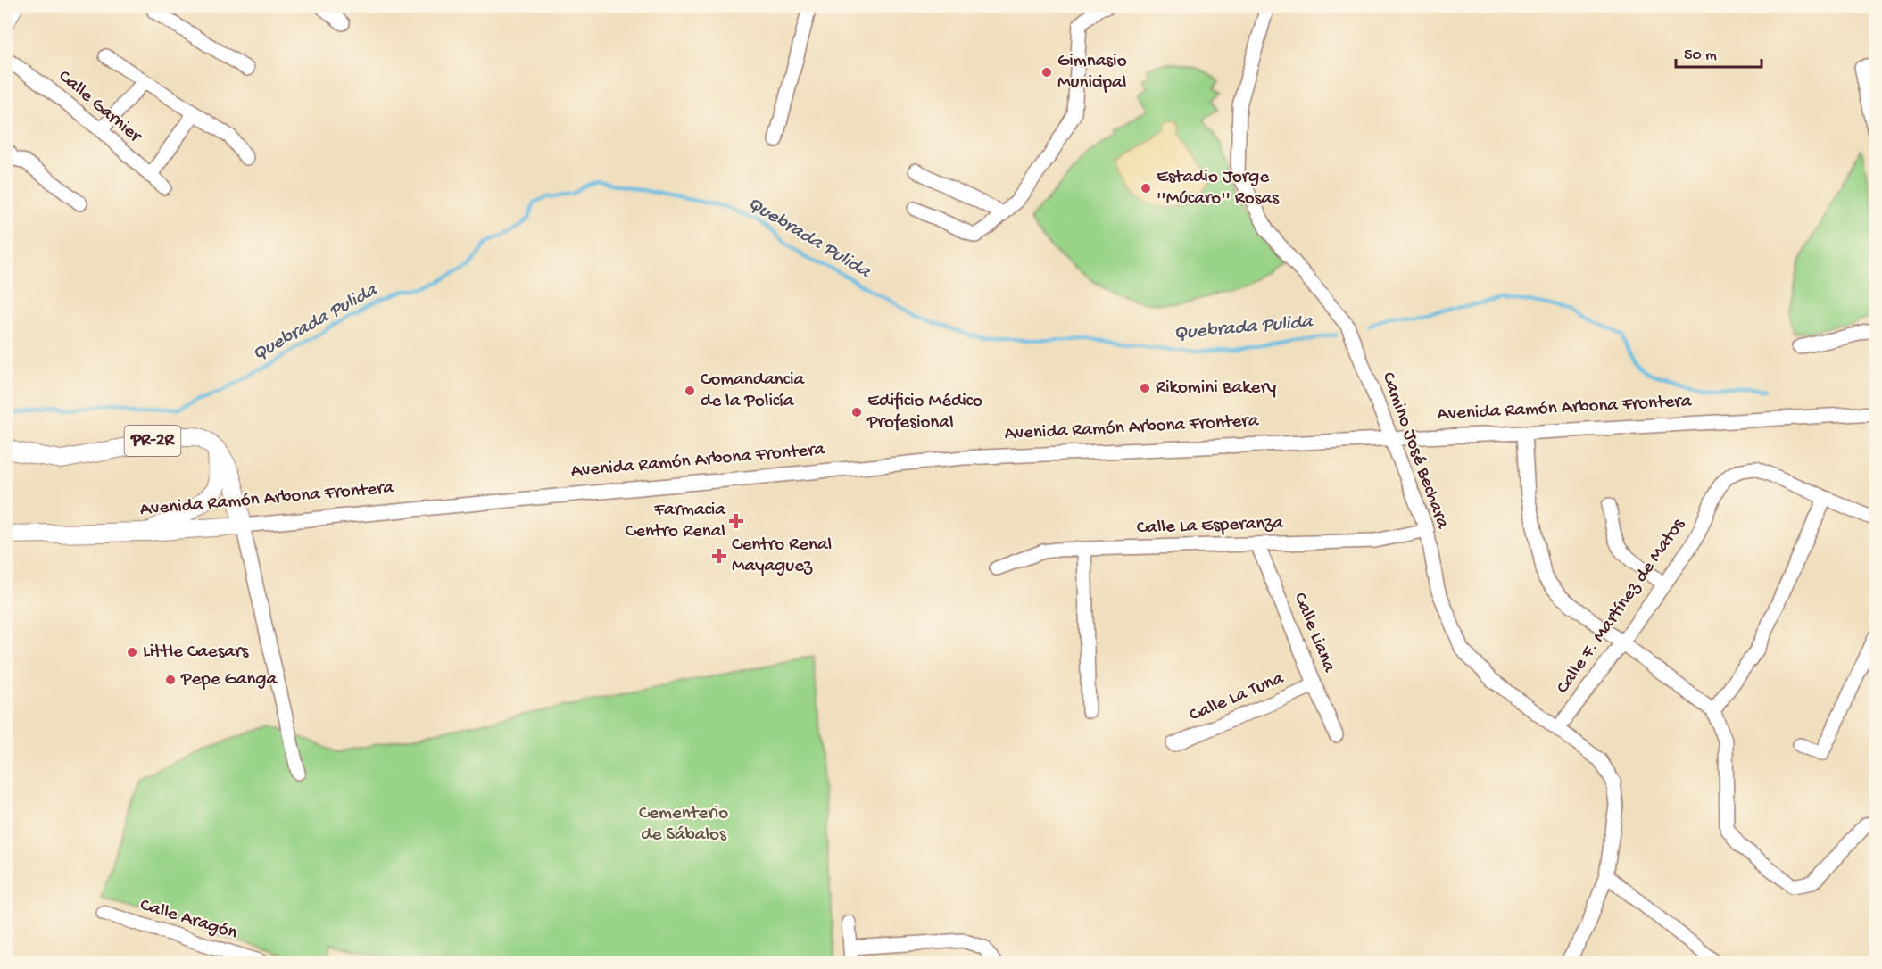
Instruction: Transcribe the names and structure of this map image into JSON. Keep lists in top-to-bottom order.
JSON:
{
  "streets": {
    "main road": ["Avenida Ramón Arbona Frontera", "PR-2R"],
    "street": [
      "Calle Garnier",
      "Camino José Bechara",
      "Calle La Esperanza",
      "Calle F. Martínez de Matos",
      "Calle Liana",
      "Calle La Tuna",
      "Calle Aragón"
    ]
  },
  "crossings": [
    ["Avenida Ramón Arbona Frontera", "Camino José Bechara"],
    ["Camino José Bechara", "Calle La Esperanza"],
    ["Camino José Bechara", "Calle F. Martínez de Matos"],
    ["Calle La Esperanza", "Calle Liana"],
    ["Calle Liana", "Calle La Tuna"]
  ],
  "water": ["Quebrada Pulida"],
  "parks": ["Cementerio de Sábalos"],
  "places": {
    "other": [
      "Gimnasio Municipal",
      "Estadio Jorge ''Múcaro'' Rosas",
      "Rikomini Bakery",
      "Comandancia de la Policía",
      "Edificio Médico Profesional",
      "Little Caesars",
      "Pepe Ganga"
    ],
    "health": ["Farmacia Centro Renal", "Centro Renal Mayaguez"]
  },
  "scale_bar": "50 m"
}
